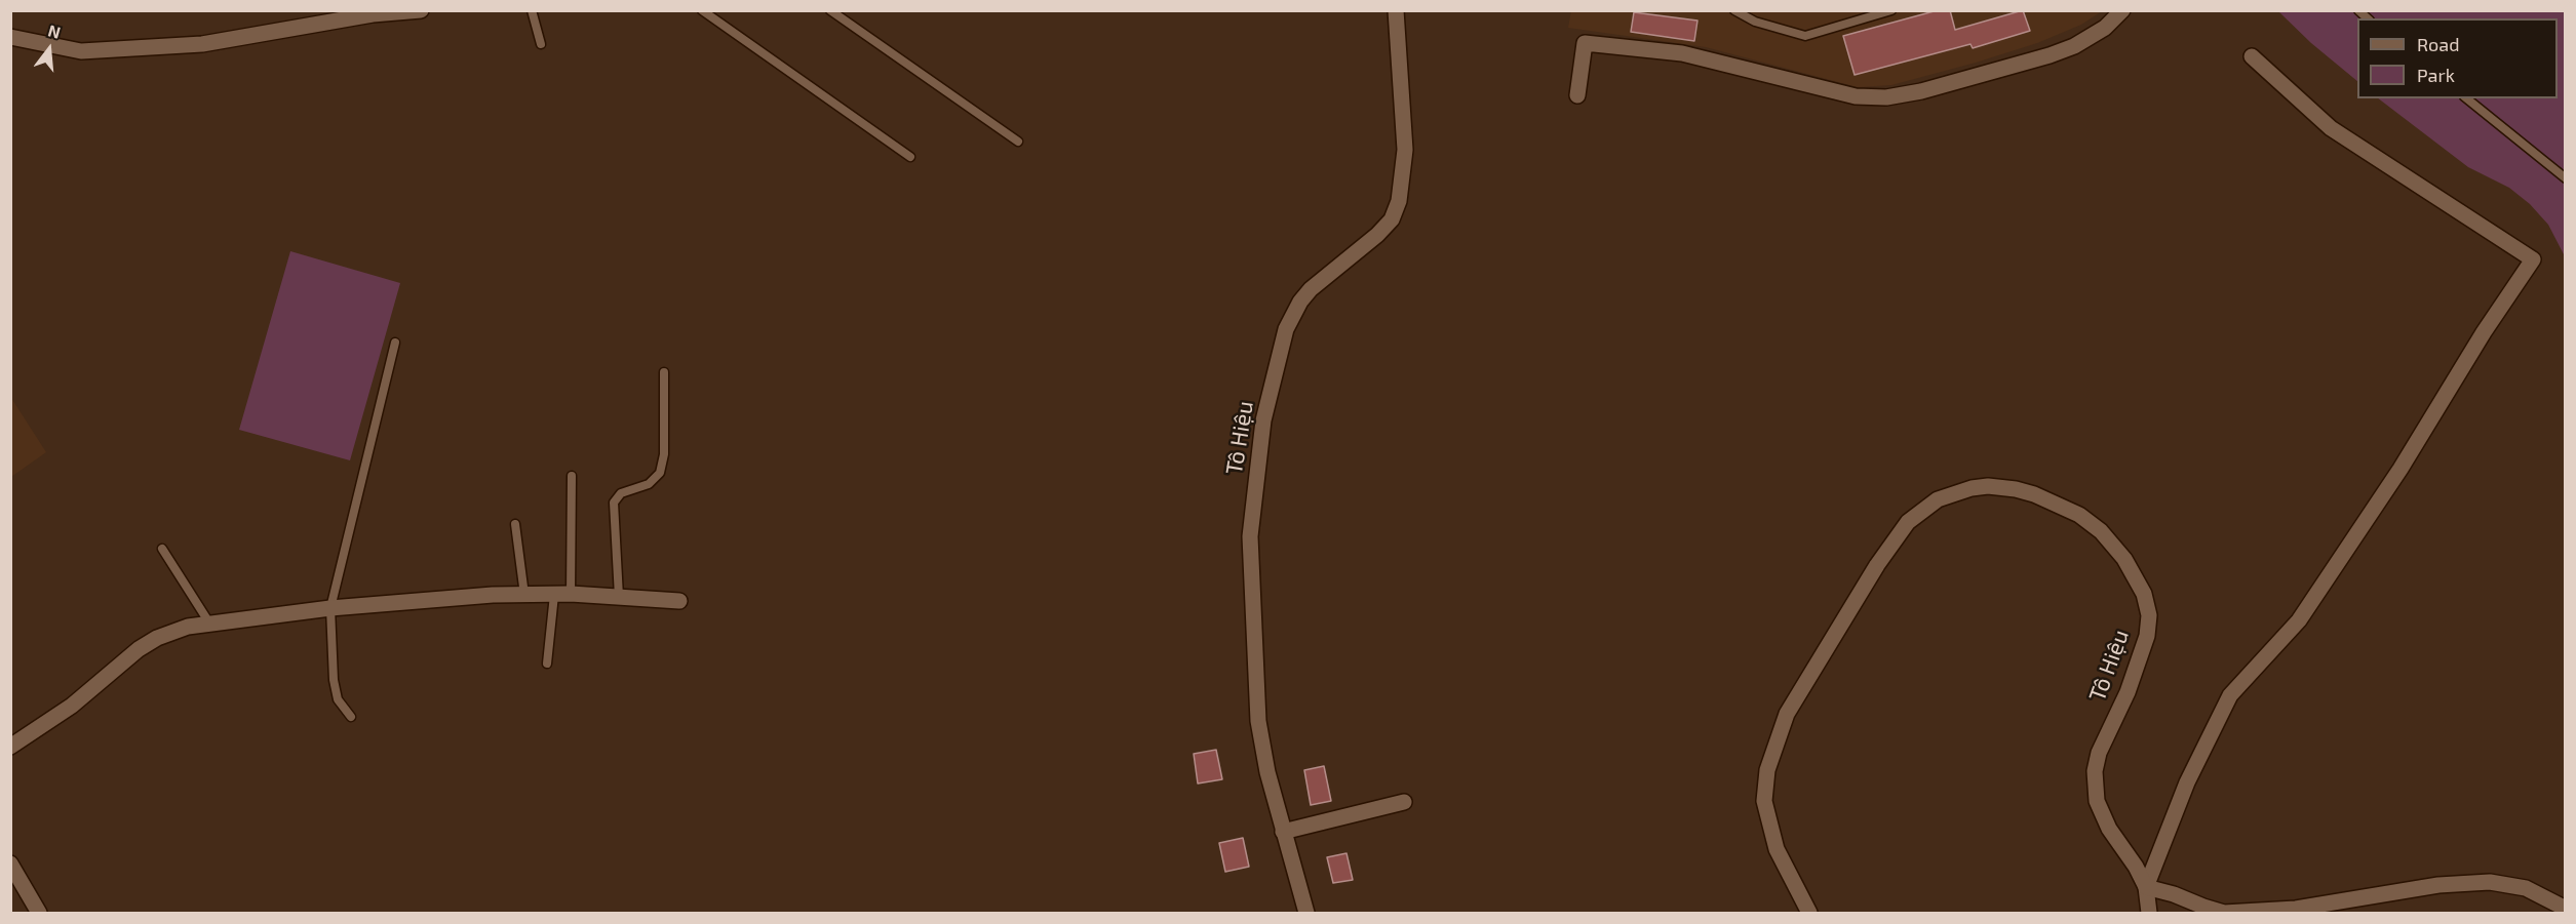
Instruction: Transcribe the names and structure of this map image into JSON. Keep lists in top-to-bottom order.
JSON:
{
  "streets": {
    "street": ["Tô Hiệu"]
  },
  "legend": ["Road", "Park"],
  "north": "top"
}
